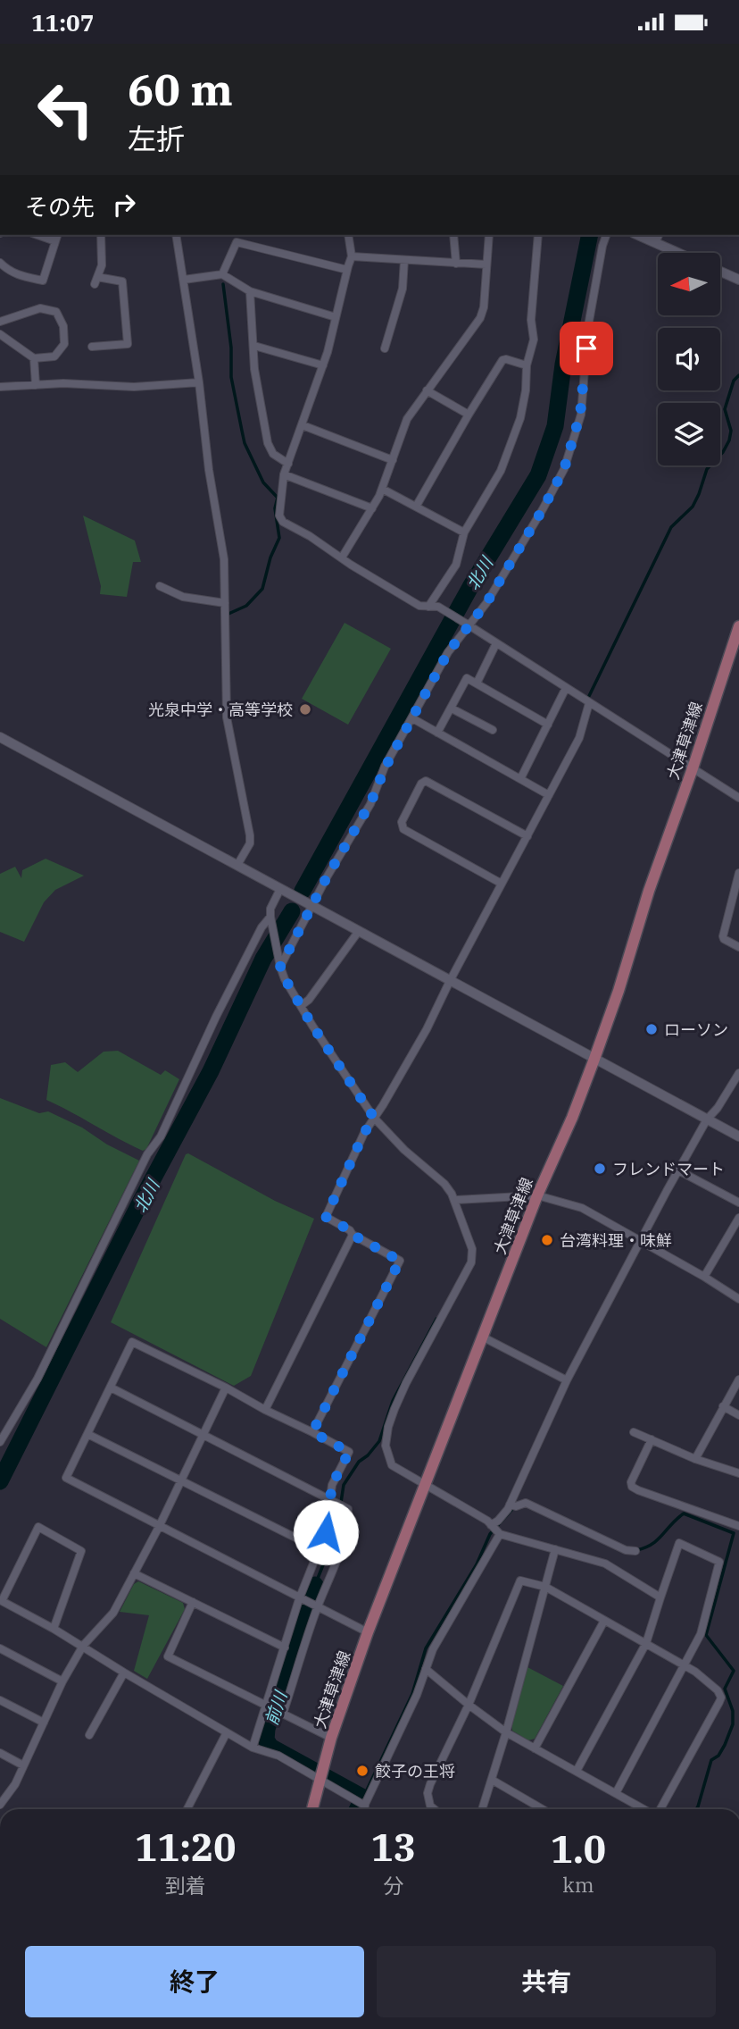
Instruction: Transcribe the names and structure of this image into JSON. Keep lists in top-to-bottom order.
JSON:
{
  "streets": {
    "main road": ["大津草津線"]
  },
  "water": ["北川", "前川"],
  "places": [
    "光泉中学・高等学校",
    "ローソン",
    "フレンドマート",
    "台湾料理・味鮮",
    "餃子の王将"
  ],
  "north": "left",
  "page": {
    "status": "11:07",
    "turn": ["60 m", "左折"],
    "then": "その先",
    "eta": [
      "11:20",
      "到着",
      "13",
      "分",
      "1.0",
      "km"
    ],
    "buttons": ["終了", "共有"]
  }
}
